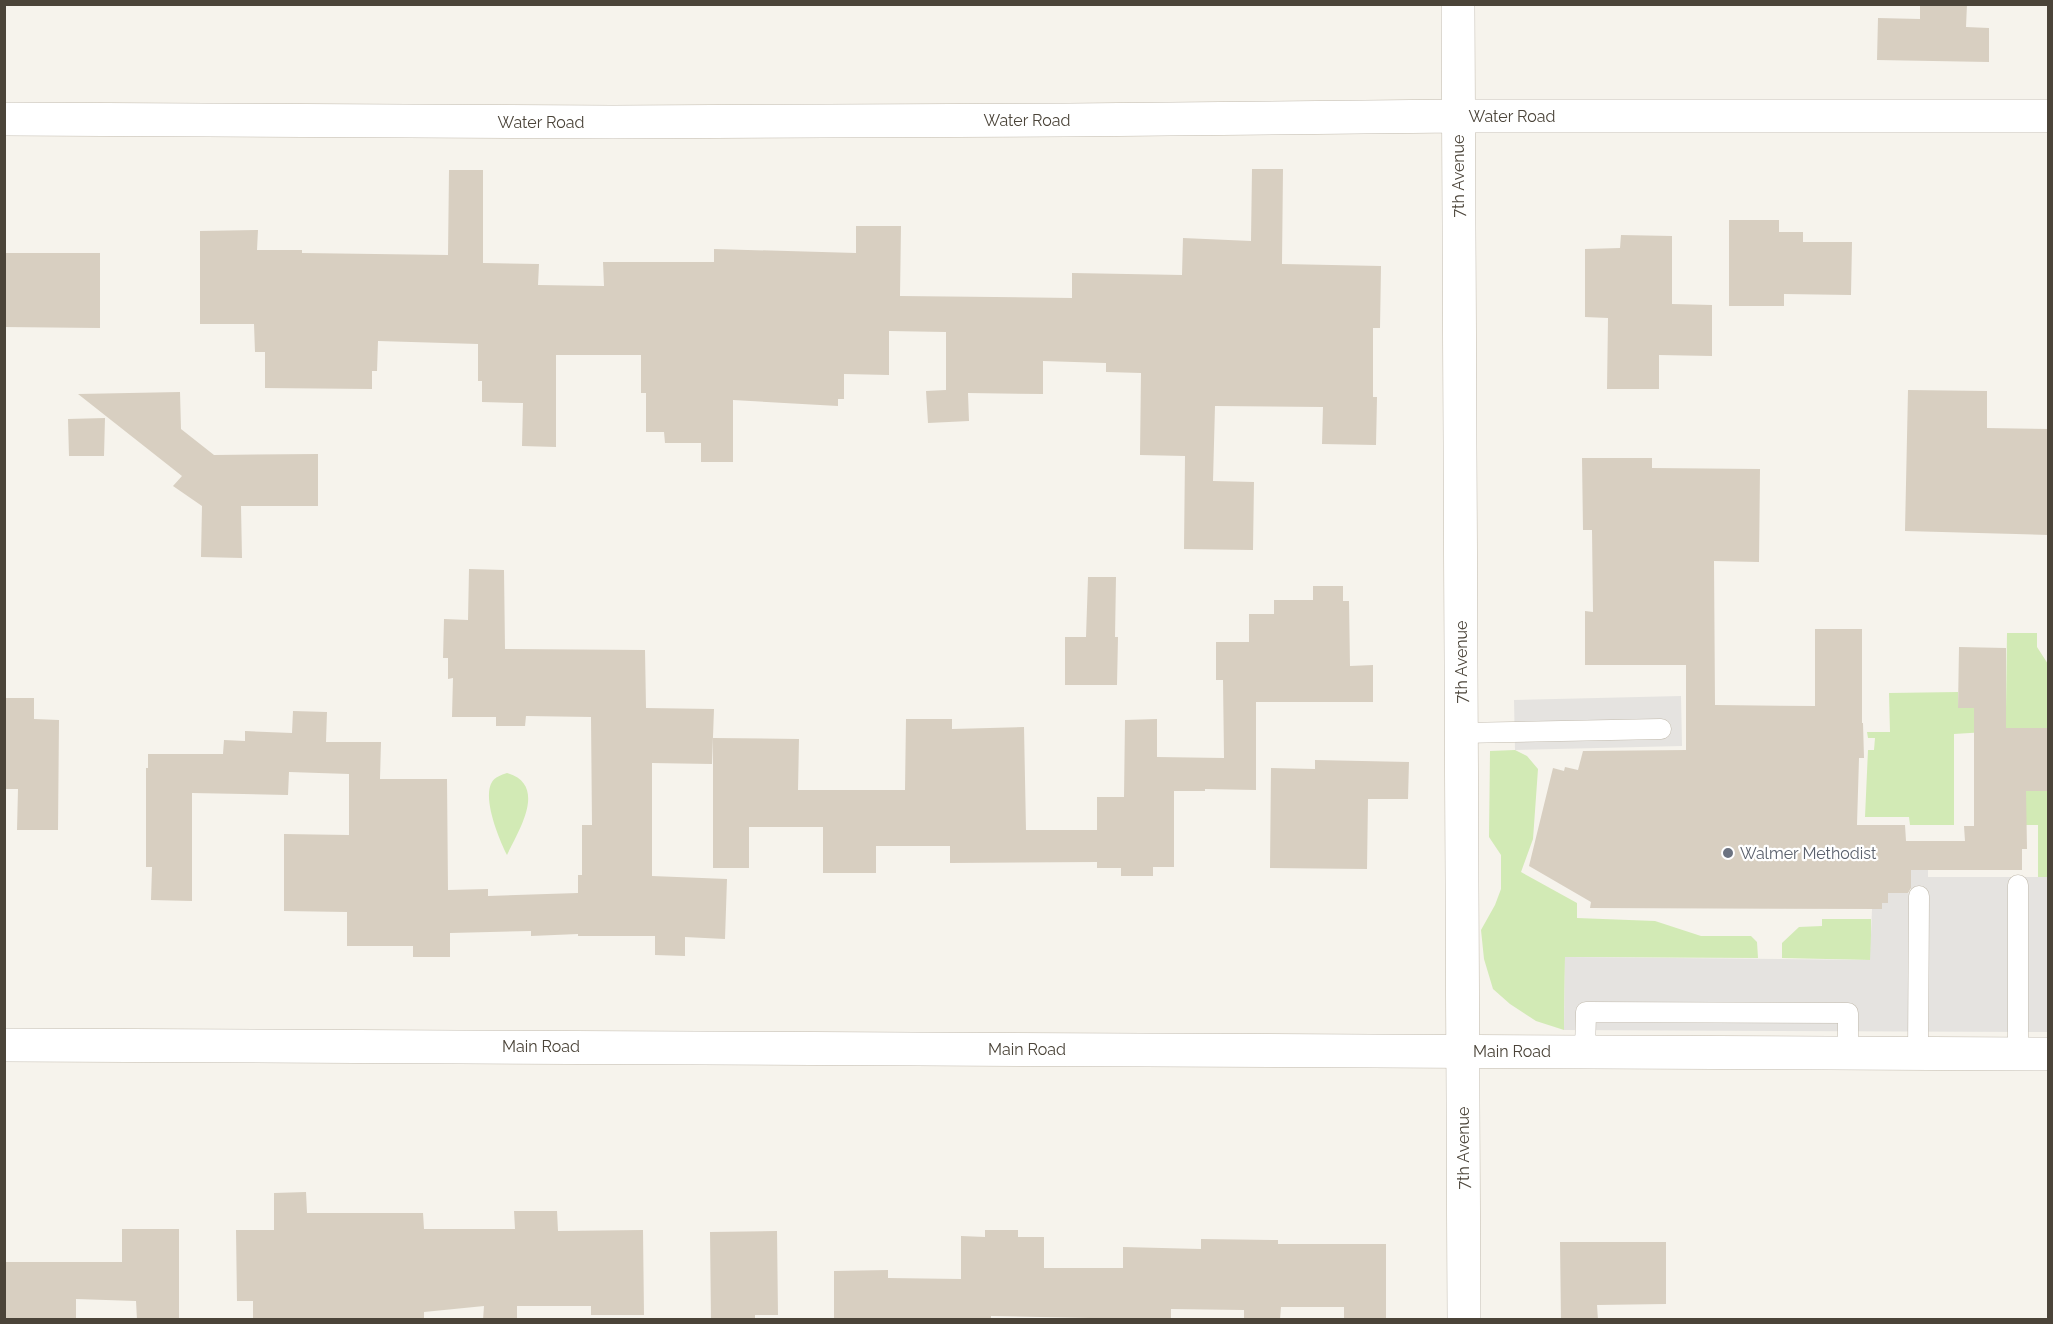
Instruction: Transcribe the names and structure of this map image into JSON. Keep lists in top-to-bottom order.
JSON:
{
  "streets": {
    "street": ["Water Road", "7th Avenue", "Main Road"]
  },
  "crossings": [
    ["Water Road", "7th Avenue"],
    ["7th Avenue", "Main Road"]
  ],
  "places": ["Walmer Methodist"]
}
